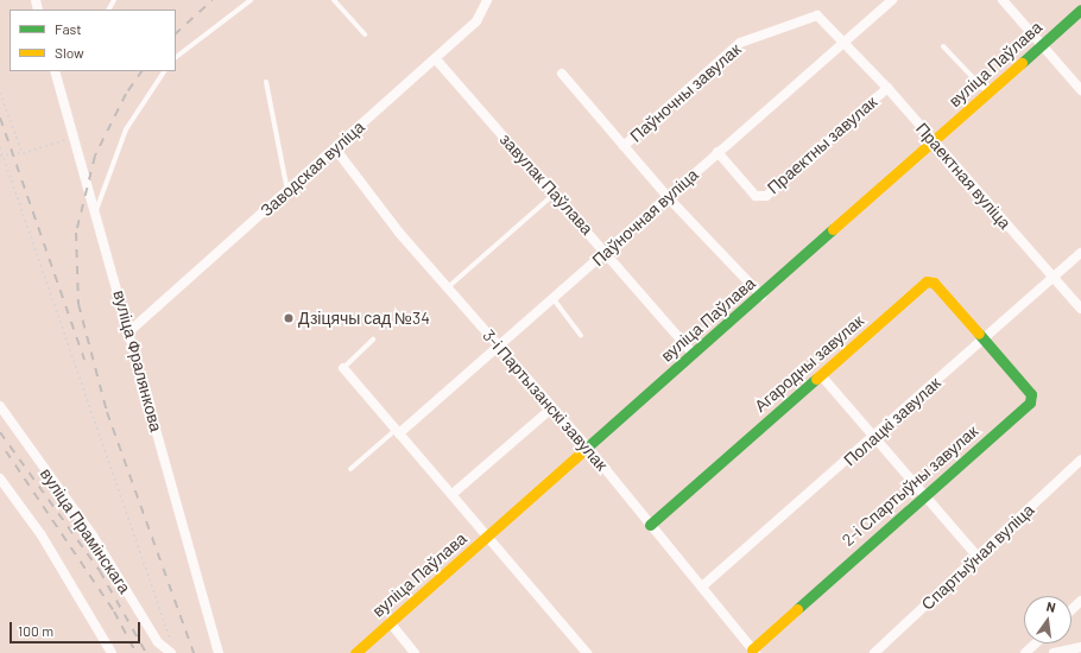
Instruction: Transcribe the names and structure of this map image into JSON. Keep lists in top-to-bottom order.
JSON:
{
  "streets": {
    "street": [
      "вуліца Паўлава",
      "Паўночны завулак",
      "Праектны завулак",
      "Заводская вуліца",
      "Праектная вуліца",
      "завулак Паўлава",
      "Паўночная вуліца",
      "вуліца Фралянкова",
      "Агародны завулак",
      "3-і Партызанскі завулак",
      "Полацкі завулак",
      "2-і Спартыўны завулак",
      "вуліца Прамінскага",
      "Спартыўная вуліца"
    ]
  },
  "crossings": [
    ["вуліца Паўлава", "Праектная вуліца"],
    ["вуліца Паўлава", "завулак Паўлава"],
    ["вуліца Паўлава", "3-і Партызанскі завулак"],
    ["Паўночны завулак", "Праектная вуліца"],
    ["Паўночны завулак", "Паўночная вуліца"],
    ["Праектны завулак", "Праектная вуліца"],
    ["Праектны завулак", "Паўночная вуліца"],
    ["Заводская вуліца", "завулак Паўлава"],
    ["Заводская вуліца", "вуліца Фралянкова"],
    ["Заводская вуліца", "3-і Партызанскі завулак"],
    ["Праектная вуліца", "Паўночная вуліца"],
    ["Праектная вуліца", "Полацкі завулак"],
    ["завулак Паўлава", "Паўночная вуліца"],
    ["Паўночная вуліца", "3-і Партызанскі завулак"],
    ["Агародны завулак", "3-і Партызанскі завулак"],
    ["Агародны завулак", "Полацкі завулак"],
    ["Агародны завулак", "2-і Спартыўны завулак"],
    ["3-і Партызанскі завулак", "Полацкі завулак"],
    ["3-і Партызанскі завулак", "2-і Спартыўны завулак"],
    ["Полацкі завулак", "2-і Спартыўны завулак"]
  ],
  "places": ["Дзіцячы сад №34"],
  "legend": ["Fast", "Slow"],
  "scale_bar": "100 m",
  "north": "top"
}
